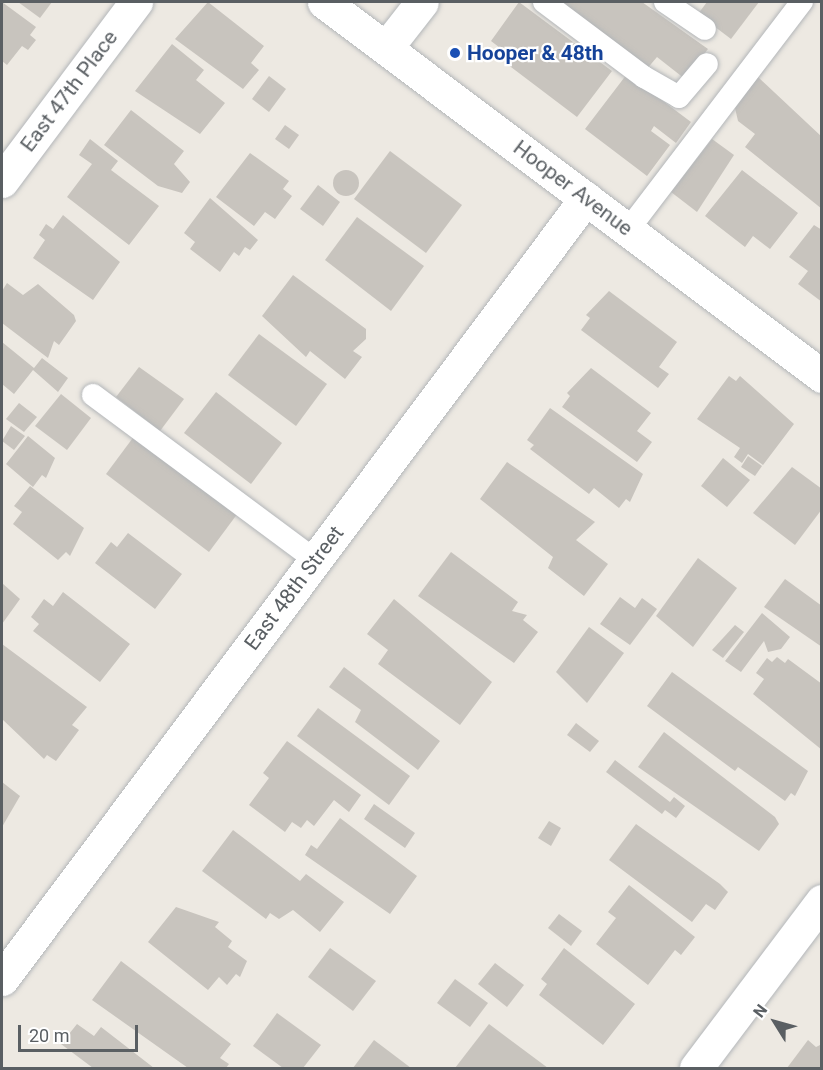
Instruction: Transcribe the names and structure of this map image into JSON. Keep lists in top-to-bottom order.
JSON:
{
  "streets": {
    "street": ["East 47th Place", "Hooper Avenue", "East 48th Street"]
  },
  "crossings": [
    ["Hooper Avenue", "East 48th Street"]
  ],
  "places": ["Hooper & 48th"],
  "scale_bar": "20 m",
  "north": "top left"
}
